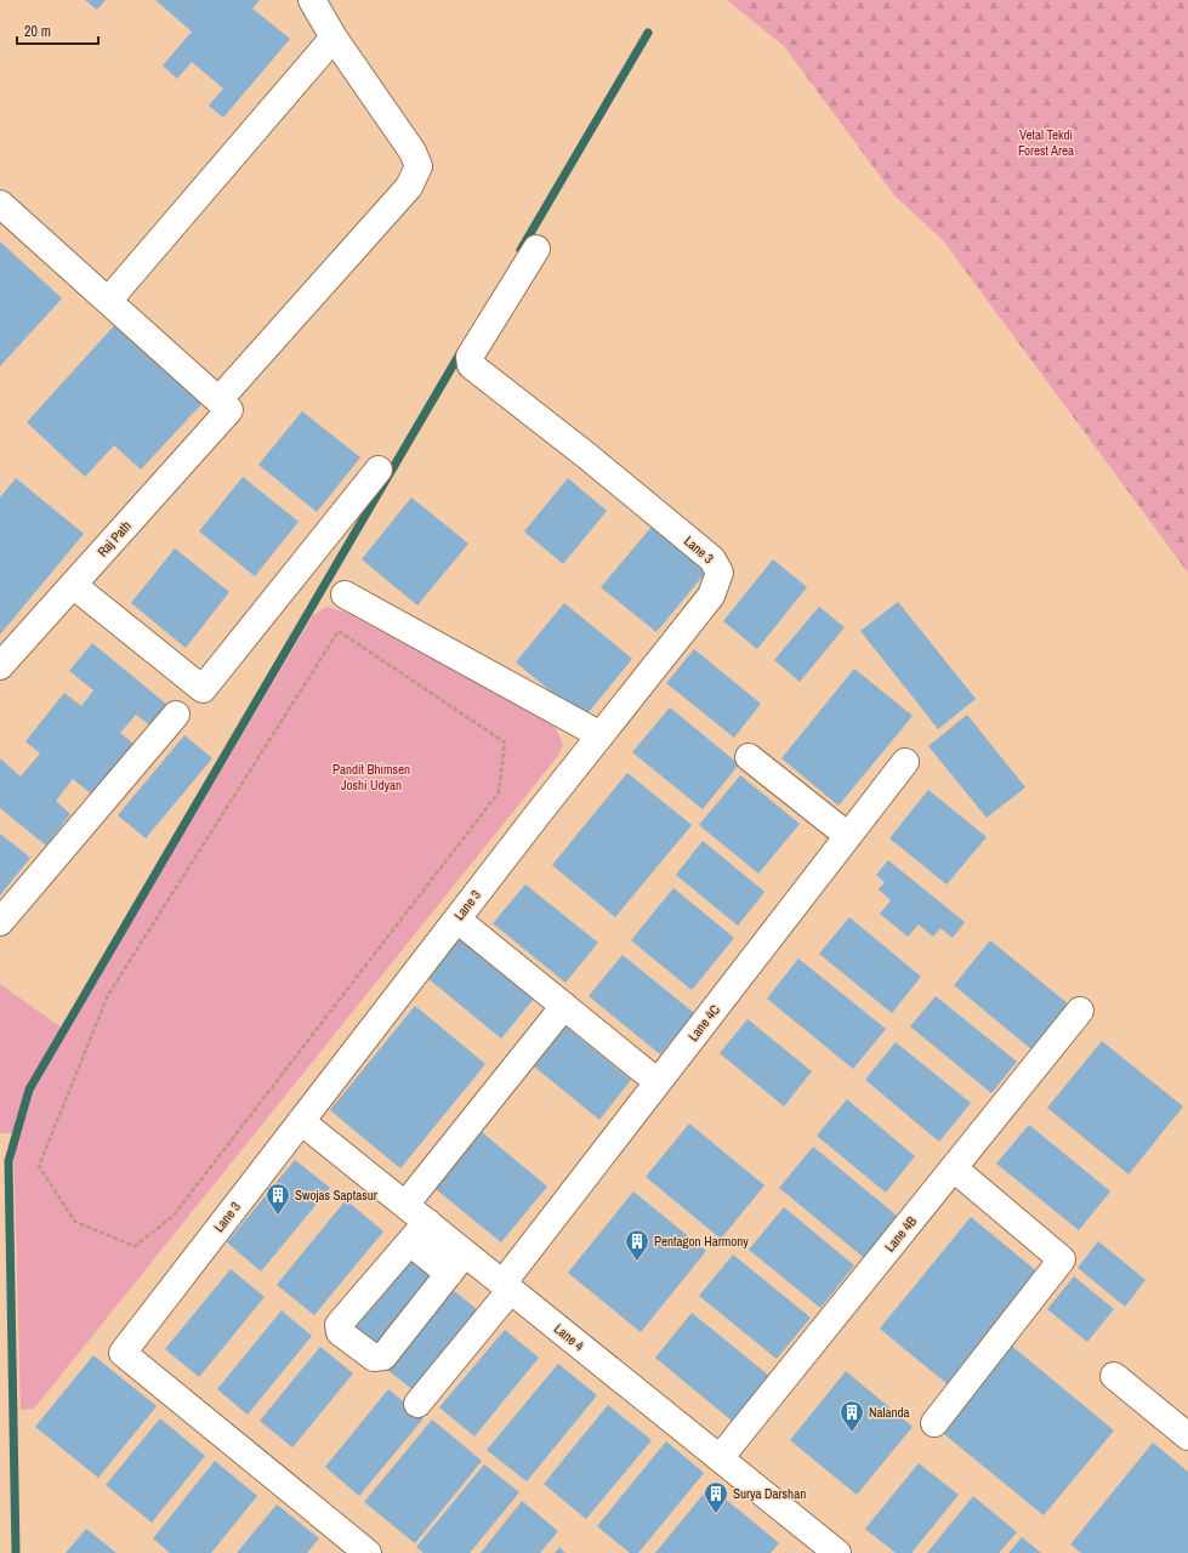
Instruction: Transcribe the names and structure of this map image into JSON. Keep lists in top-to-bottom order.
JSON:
{
  "streets": {
    "street": [
      "Raj Path",
      "Lane 3",
      "Lane 4C",
      "Lane 4B",
      "Lane 4"
    ]
  },
  "crossings": [
    ["Lane 3", "Lane 4"],
    ["Lane 4C", "Lane 4"],
    ["Lane 4B", "Lane 4"]
  ],
  "parks": ["Vetal Tekdi Forest Area", "Pandit Bhimsen Joshi Udyan"],
  "places": {
    "building": [
      "Swojas Saptasur",
      "Pentagon Harmony",
      "Nalanda",
      "Surya Darshan"
    ]
  },
  "scale_bar": "20 m"
}
